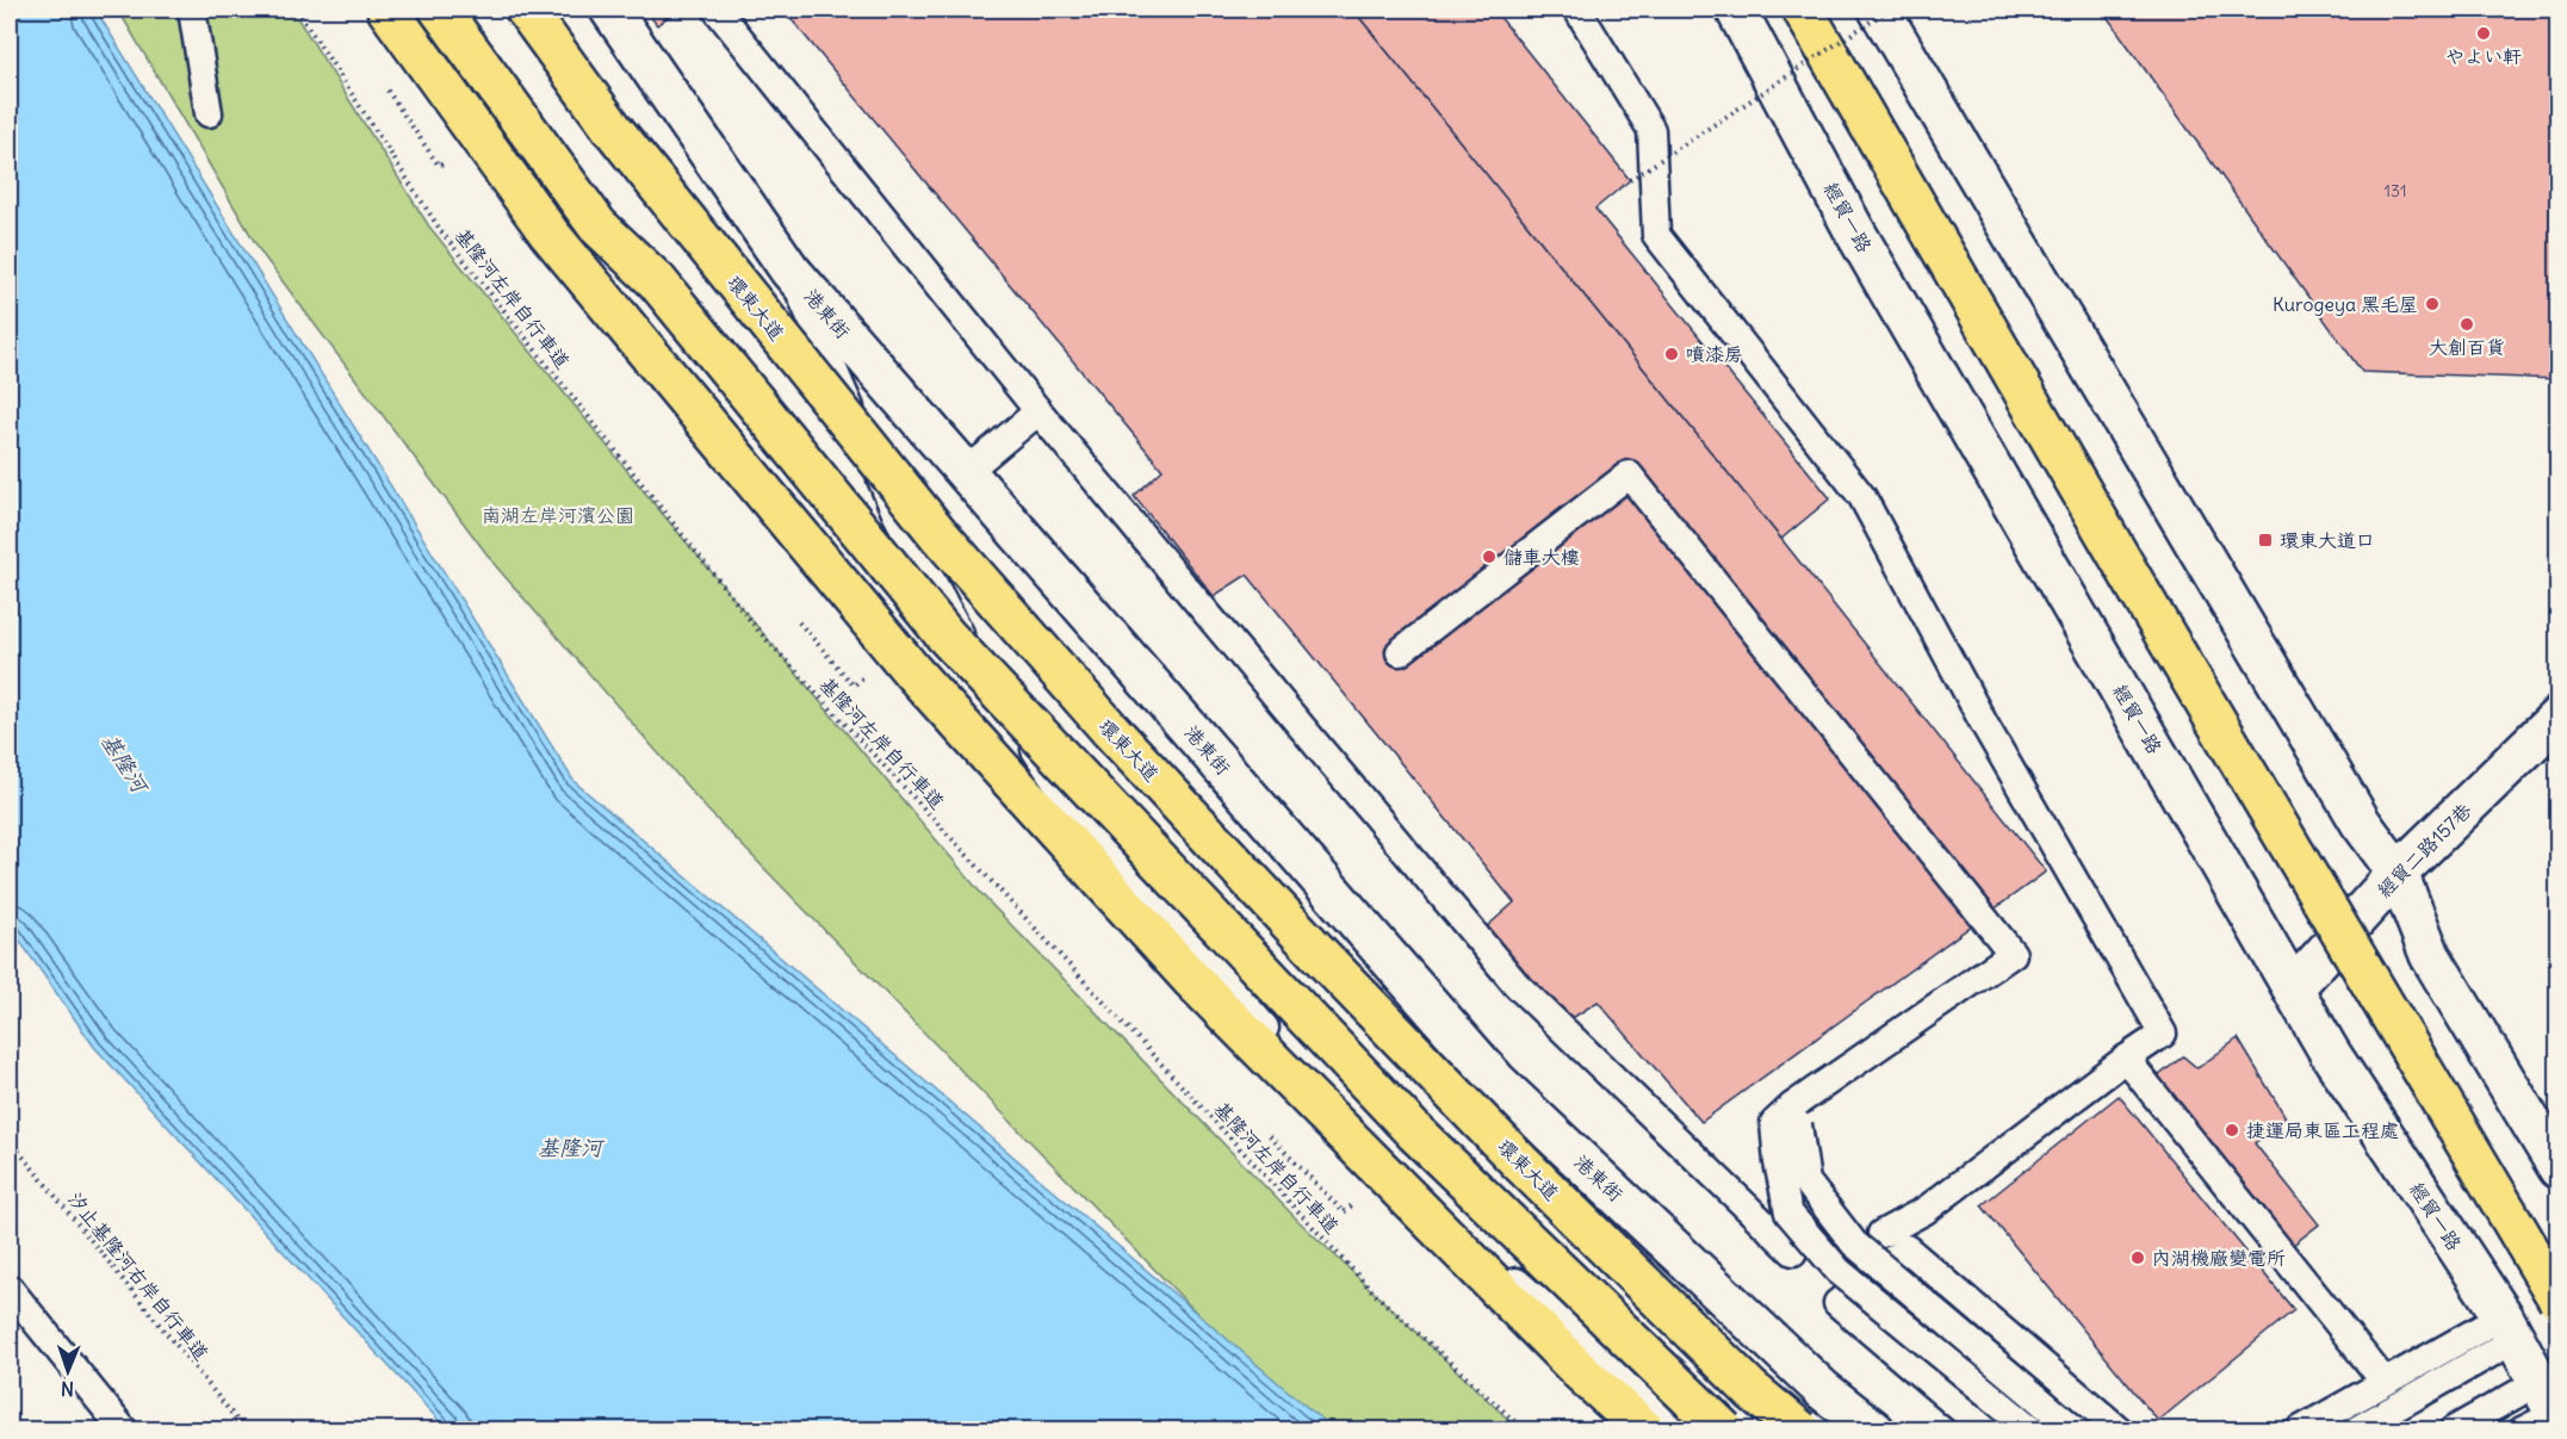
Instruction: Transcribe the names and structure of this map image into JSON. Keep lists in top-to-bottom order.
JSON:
{
  "streets": {
    "highway": ["環東大道"],
    "street": ["經貿一路", "港東街", "經貿二路157巷"],
    "path": ["基隆河左岸自行車道", "汐止基隆河右岸自行車道"]
  },
  "crossings": [
    ["經貿一路", "經貿二路157巷"]
  ],
  "water": ["基隆河"],
  "parks": ["南湖左岸河濱公園"],
  "places": {
    "other": [
      "やよい軒",
      "Kurogeya 黑毛屋",
      "大創百貨",
      "噴漆房",
      "儲車大樓",
      "捷運局東區工程處",
      "內湖機廠變電所"
    ],
    "transit": ["環東大道口"]
  },
  "house_numbers": ["131"],
  "north": "bottom"
}
